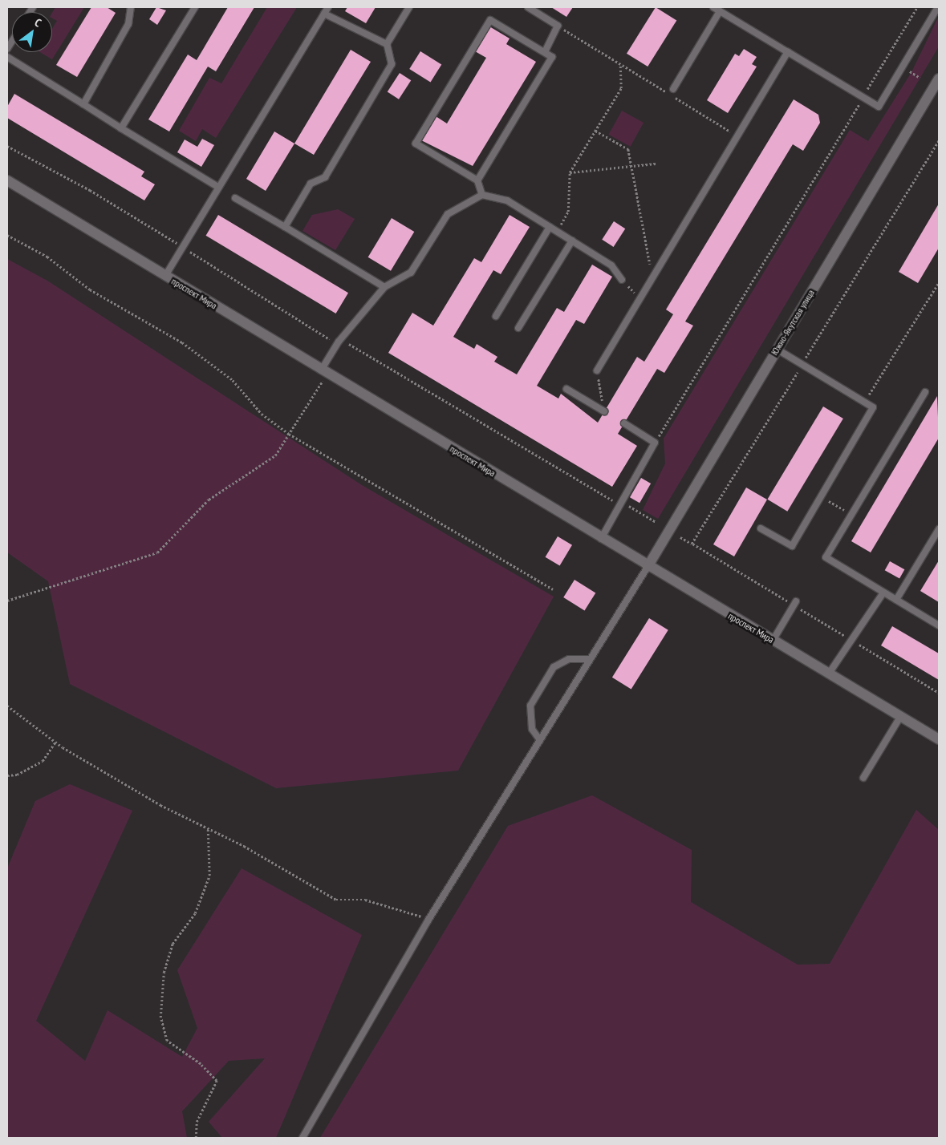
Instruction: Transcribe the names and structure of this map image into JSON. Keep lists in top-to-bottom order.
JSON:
{
  "streets": {
    "street": ["проспект Мира", "Южно-Якутская улица"]
  },
  "crossings": [
    ["проспект Мира", "Южно-Якутская улица"]
  ],
  "north": "top right"
}
